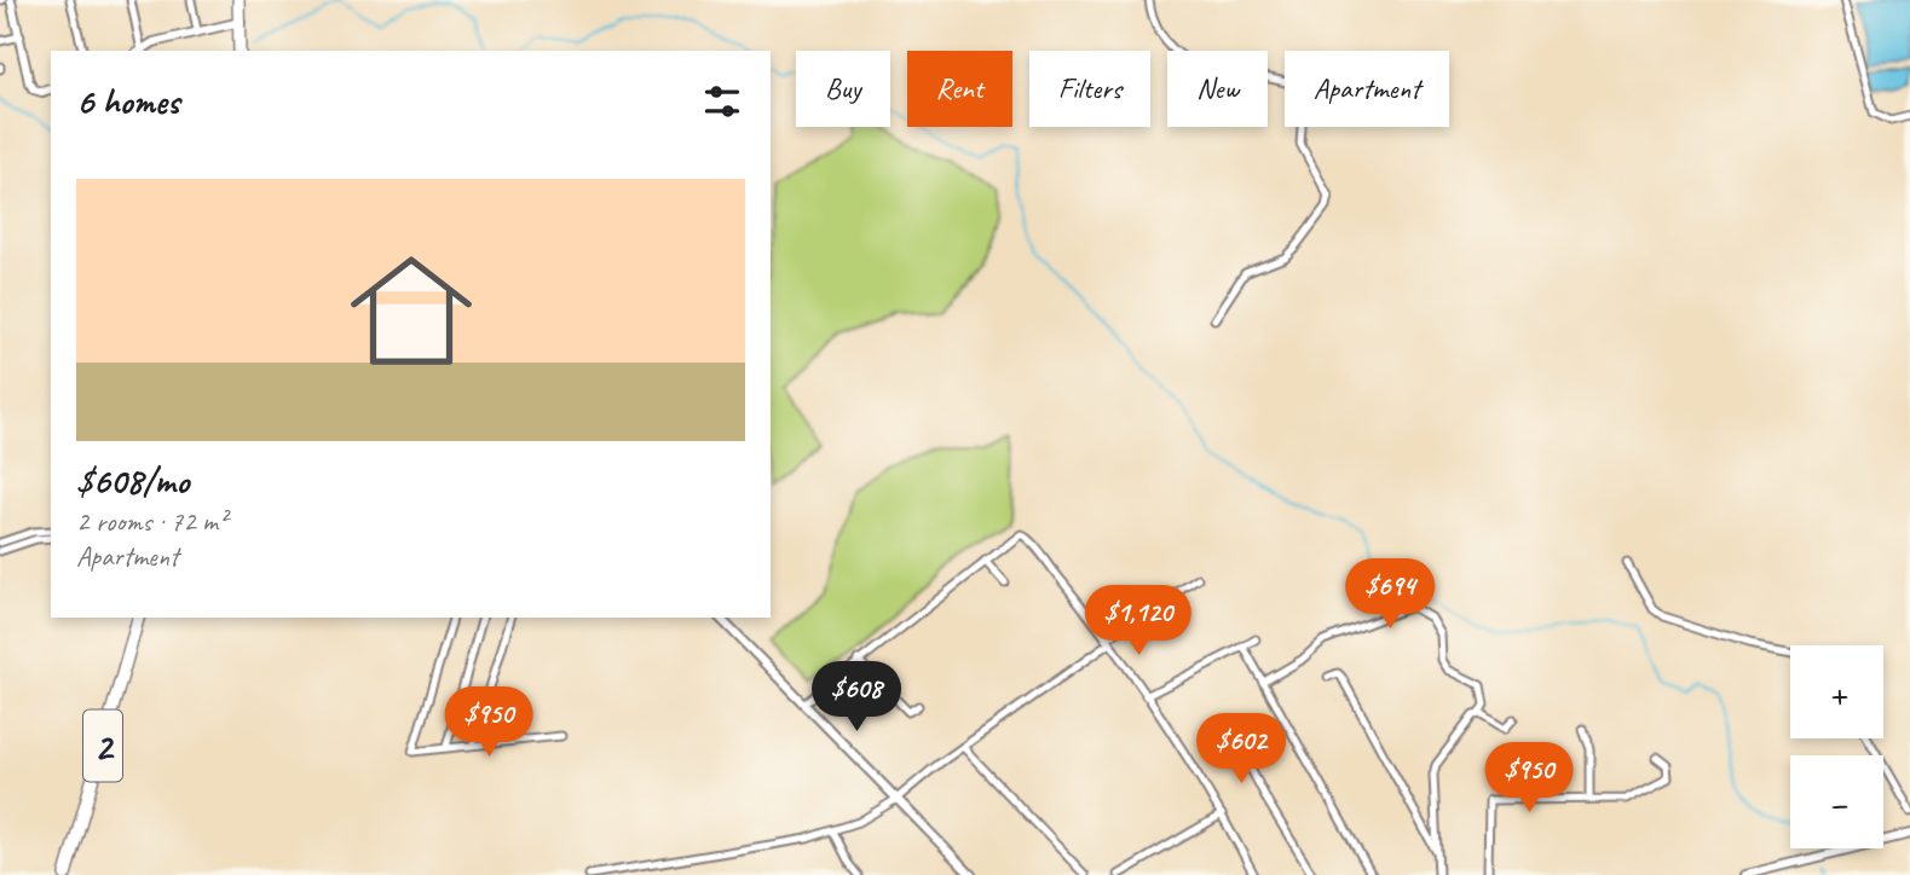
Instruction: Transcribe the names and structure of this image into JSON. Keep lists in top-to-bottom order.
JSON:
{
  "streets": {
    "highway": ["2"]
  },
  "page": {
    "chip": [
      "Buy",
      "Rent",
      "Filters",
      "New",
      "Apartment"
    ],
    "heading": "6 homes",
    "list": [
      {
        "name": "$608/mo",
        "note": "2 rooms · 72 m² · Apartment"
      }
    ],
    "price": [
      "$694",
      "$1,120",
      "$608",
      "$950",
      "$602",
      "$950"
    ],
    "map_buttons": ["+", "−"]
  }
}
